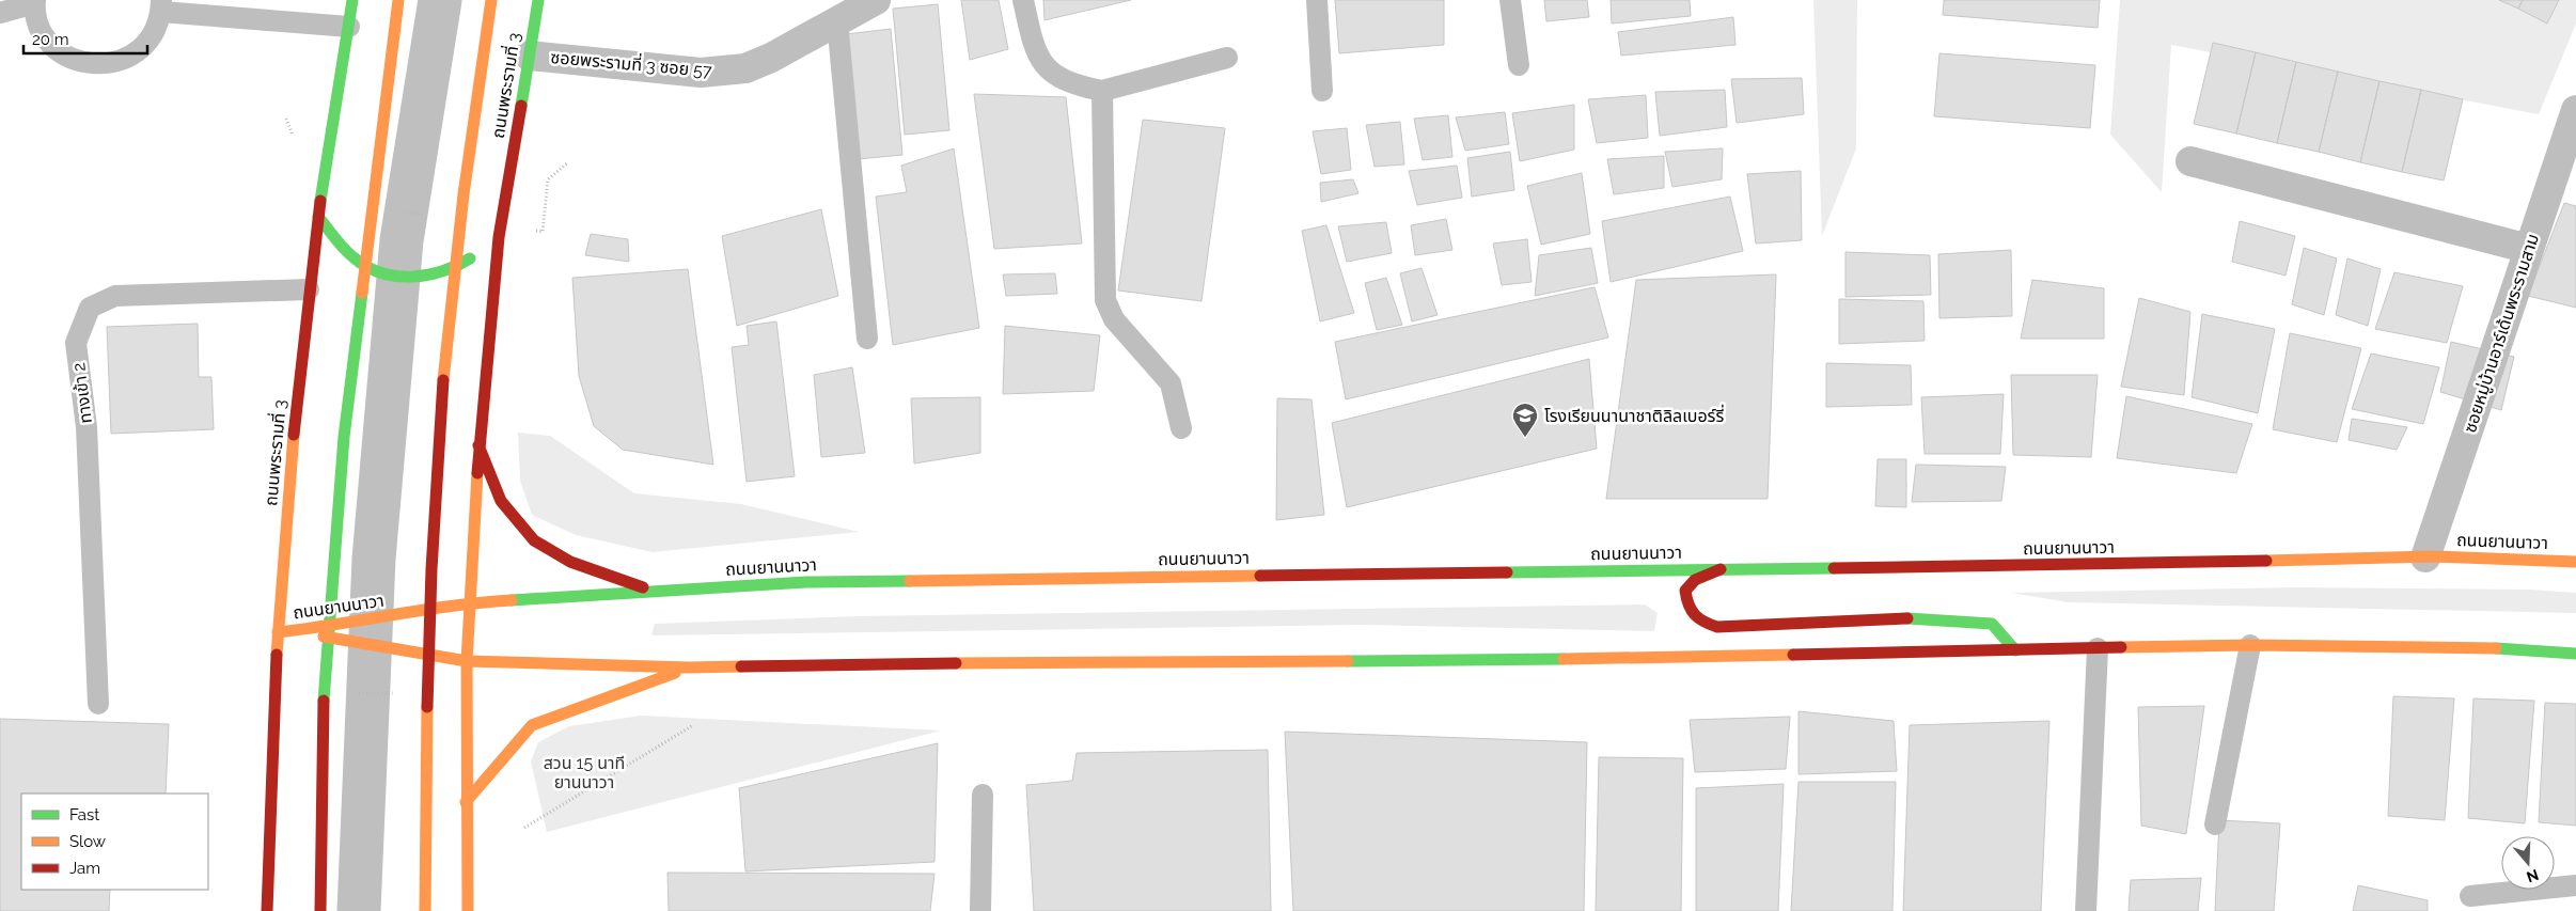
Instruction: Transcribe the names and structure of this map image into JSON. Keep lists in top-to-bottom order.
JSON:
{
  "streets": {
    "main road": ["ถนนพระรามที่ 3", "ถนนยานนาวา"],
    "street": ["ซอยพระรามที่ 3 ซอย 57", "ซอยหมู่บ้านอาร์เด้นพระรามสาม"],
    "lane": ["ทางเข้า 2"]
  },
  "crossings": [
    ["ซอยพระรามที่ 3 ซอย 57", "ถนนพระรามที่ 3"],
    ["ถนนพระรามที่ 3", "ทางเข้า 2"],
    ["ถนนพระรามที่ 3", "ถนนยานนาวา"],
    ["ซอยหมู่บ้านอาร์เด้นพระรามสาม", "ถนนยานนาวา"]
  ],
  "parks": ["สวน 15 นาที ยานนาวา"],
  "places": {
    "school or university": ["โรงเรียนนานาชาติลิลเบอร์รี่"]
  },
  "legend": ["Fast", "Slow", "Jam"],
  "scale_bar": "20 m",
  "north": "bottom"
}
